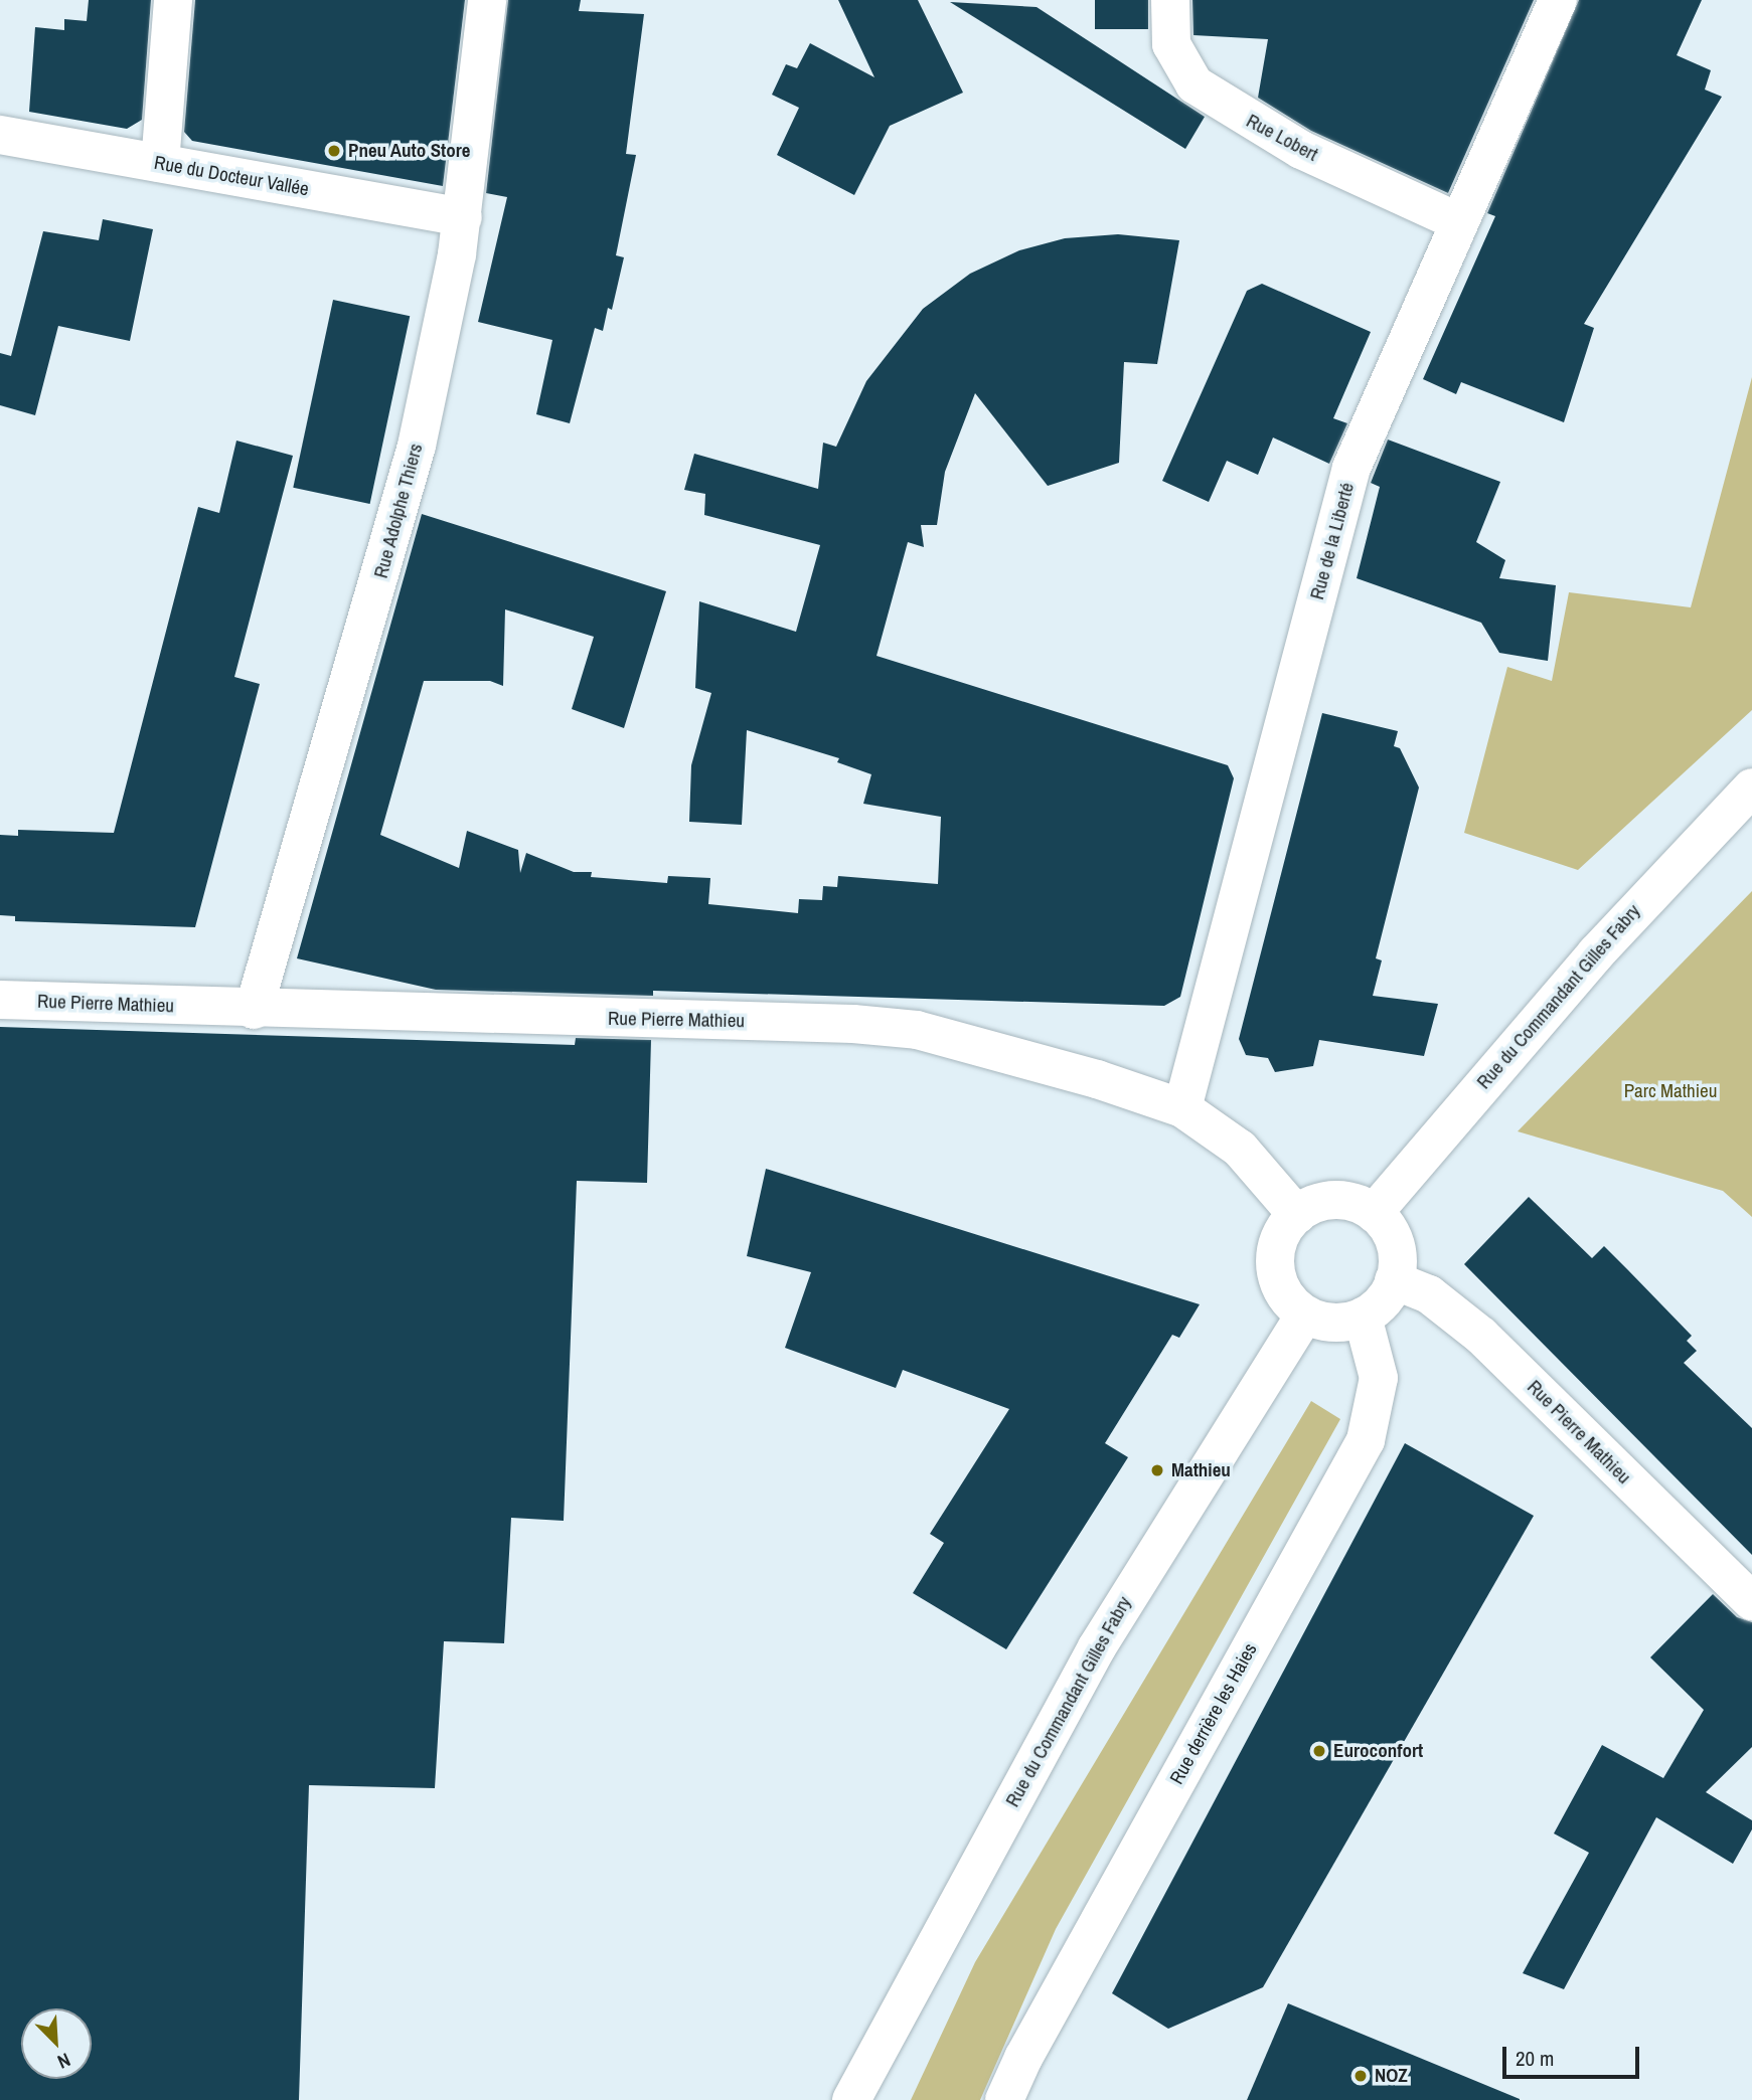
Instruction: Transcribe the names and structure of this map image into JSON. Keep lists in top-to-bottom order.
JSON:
{
  "streets": {
    "street": [
      "Rue Lobert",
      "Rue du Docteur Vallée",
      "Rue Adolphe Thiers",
      "Rue de la Liberté",
      "Rue du Commandant Gilles Fabry",
      "Rue Pierre Mathieu",
      "Rue derrière les Haies"
    ]
  },
  "crossings": [
    ["Rue Lobert", "Rue de la Liberté"],
    ["Rue du Docteur Vallée", "Rue Adolphe Thiers"],
    ["Rue Adolphe Thiers", "Rue Pierre Mathieu"],
    ["Rue de la Liberté", "Rue Pierre Mathieu"],
    ["Rue du Commandant Gilles Fabry", "Rue Pierre Mathieu"],
    ["Rue du Commandant Gilles Fabry", "Rue derrière les Haies"],
    ["Rue Pierre Mathieu", "Rue derrière les Haies"]
  ],
  "parks": ["Parc Mathieu"],
  "places": [
    "Pneu Auto Store",
    "Mathieu",
    "Euroconfort",
    "NOZ"
  ],
  "scale_bar": "20 m",
  "north": "bottom right"
}
